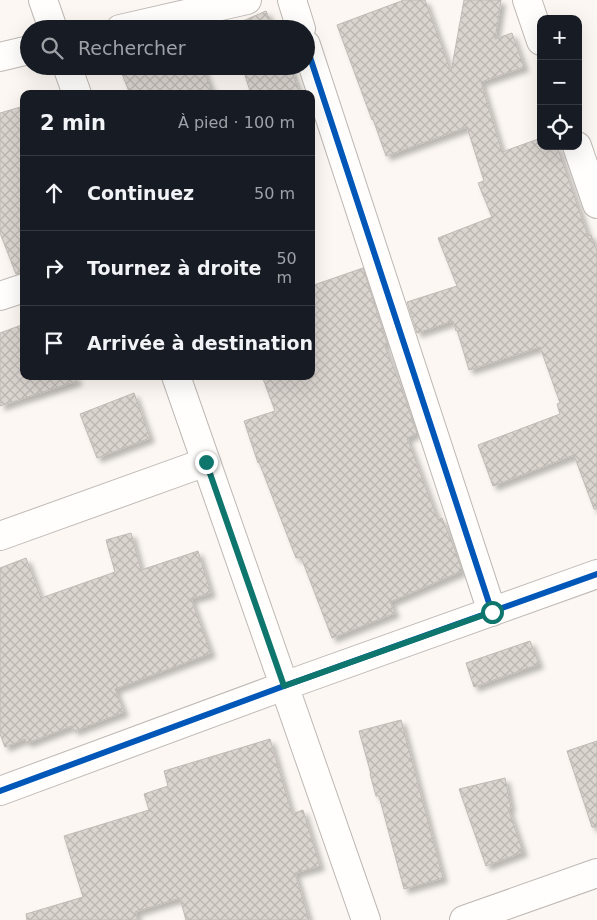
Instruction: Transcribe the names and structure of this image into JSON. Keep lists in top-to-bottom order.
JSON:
{
  "page": {
    "map_buttons": ["+", "−"],
    "search": "Rechercher",
    "heading": ["2 min", "À pied · 100 m"],
    "list": [
      ["Continuez", "50 m"],
      ["Tournez à droite", "50 m"],
      "Arrivée à destination"
    ]
  }
}
